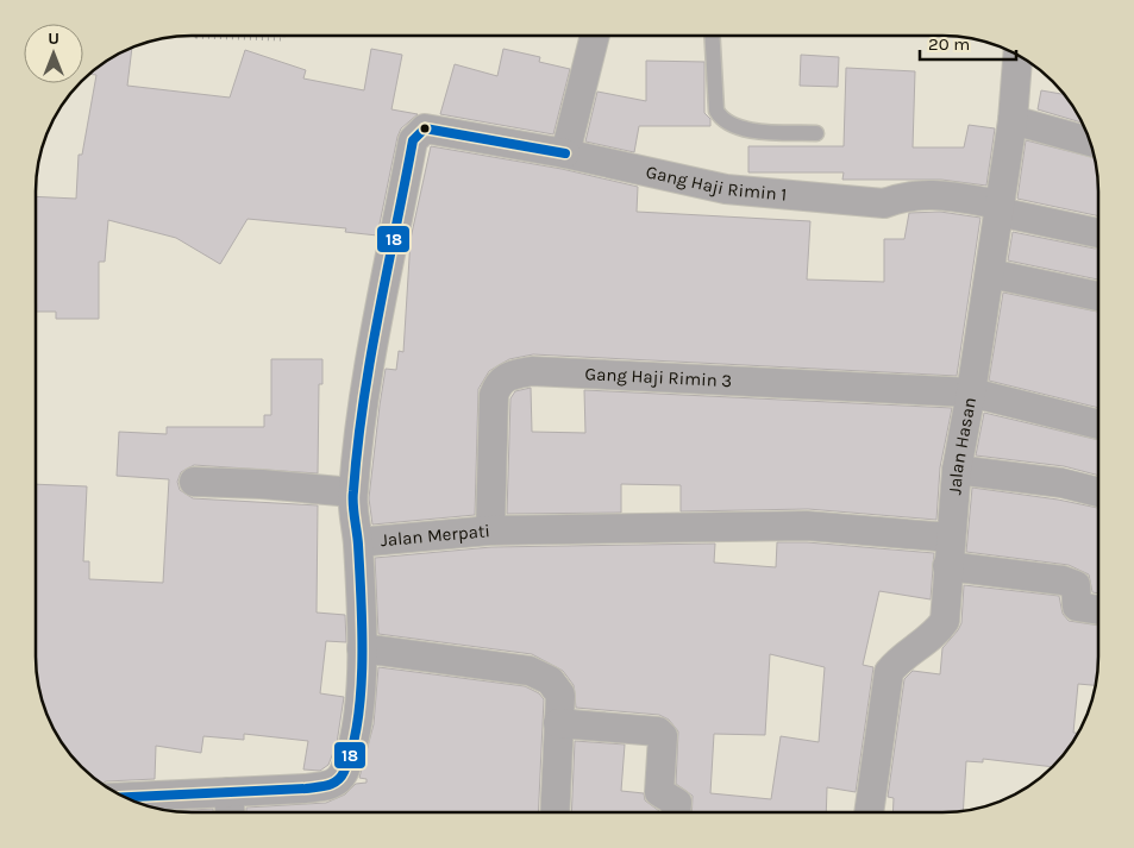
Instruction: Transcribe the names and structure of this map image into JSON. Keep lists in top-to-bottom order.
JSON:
{
  "streets": {
    "street": [
      "Gang Haji Rimin 1",
      "Gang Haji Rimin 3",
      "Jalan Hasan",
      "Jalan Merpati"
    ]
  },
  "crossings": [
    ["Gang Haji Rimin 1", "Jalan Hasan"],
    ["Gang Haji Rimin 3", "Jalan Hasan"],
    ["Gang Haji Rimin 3", "Jalan Merpati"],
    ["Jalan Hasan", "Jalan Merpati"]
  ],
  "lines": ["transit line 18"],
  "scale_bar": "20 m",
  "north": "top"
}
